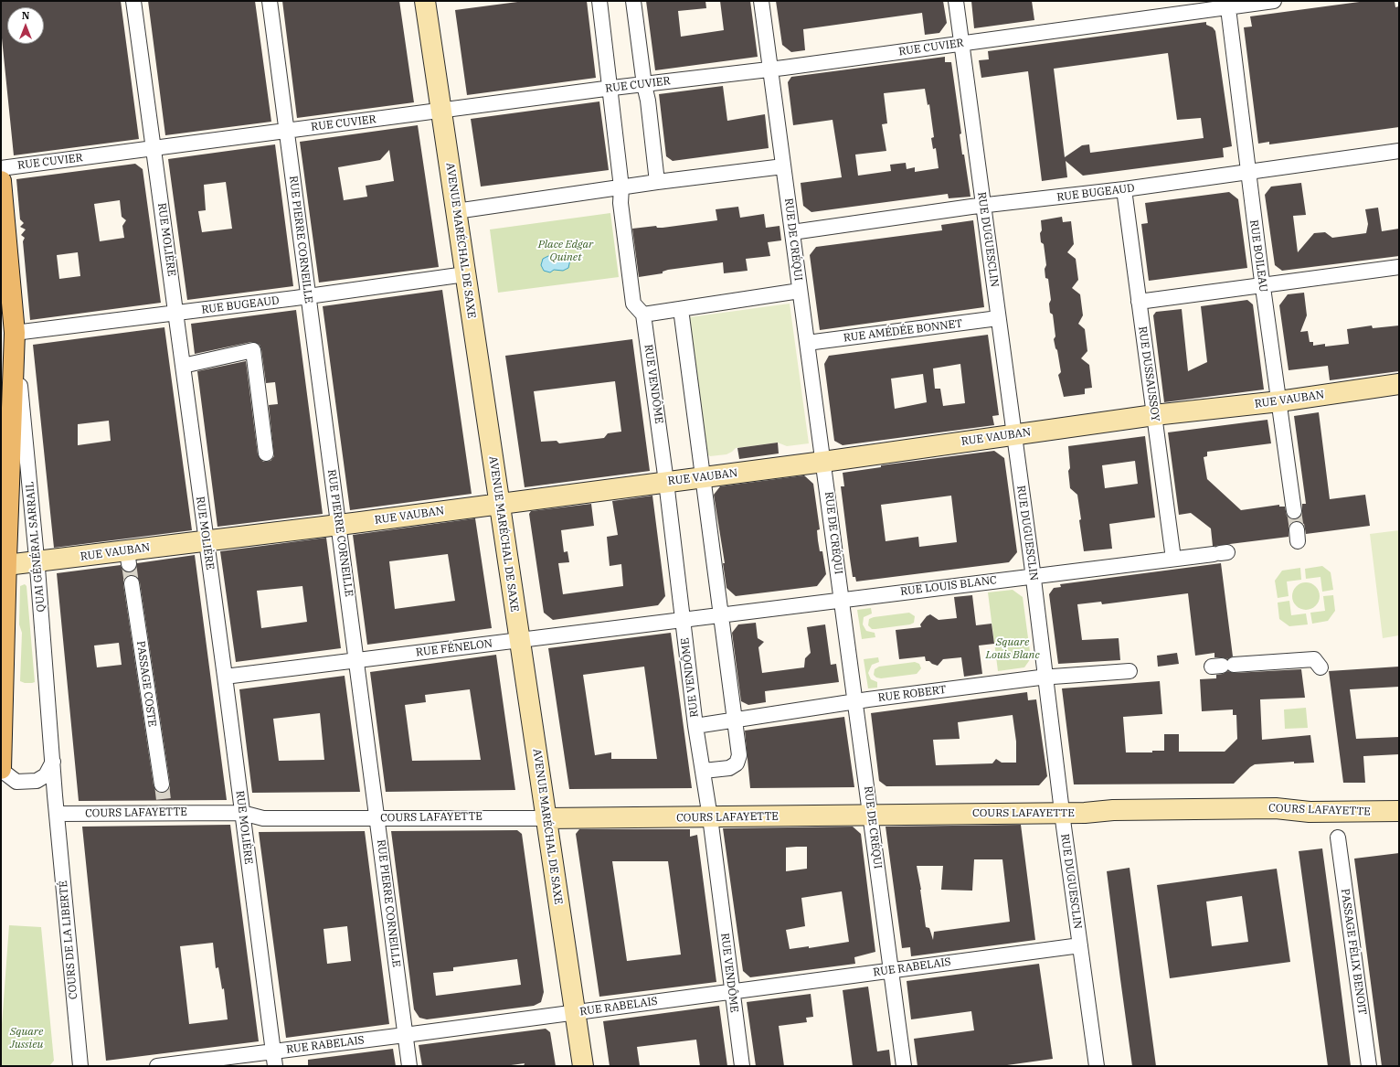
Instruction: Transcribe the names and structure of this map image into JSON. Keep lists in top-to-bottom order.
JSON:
{
  "streets": {
    "main road": ["QUAI GÉNÉRAL SARRAIL"],
    "street": [
      "RUE CUVIER",
      "RUE BUGEAUD",
      "RUE MOLIÈRE",
      "RUE PIERRE CORNEILLE",
      "RUE DE CRÉQUI",
      "RUE DUGUESCLIN",
      "AVENUE MARÉCHAL DE SAXE",
      "RUE BOILEAU",
      "RUE AMÉDÉE BONNET",
      "RUE DUSSAUSSOY",
      "RUE VENDÔME",
      "RUE VAUBAN",
      "RUE LOUIS BLANC",
      "RUE FÉNELON",
      "PASSAGE COSTE",
      "RUE ROBERT",
      "COURS LAFAYETTE",
      "COURS DE LA LIBERTÉ",
      "PASSAGE FÉLIX BENOIT",
      "RUE RABELAIS"
    ]
  },
  "crossings": [
    ["RUE CUVIER", "RUE MOLIÈRE"],
    ["RUE CUVIER", "RUE PIERRE CORNEILLE"],
    ["RUE CUVIER", "RUE DE CRÉQUI"],
    ["RUE CUVIER", "RUE DUGUESCLIN"],
    ["RUE CUVIER", "AVENUE MARÉCHAL DE SAXE"],
    ["RUE CUVIER", "RUE BOILEAU"],
    ["RUE CUVIER", "RUE VENDÔME"],
    ["RUE BUGEAUD", "RUE MOLIÈRE"],
    ["RUE BUGEAUD", "RUE PIERRE CORNEILLE"],
    ["RUE BUGEAUD", "RUE DE CRÉQUI"],
    ["RUE BUGEAUD", "RUE DUGUESCLIN"],
    ["RUE BUGEAUD", "AVENUE MARÉCHAL DE SAXE"],
    ["RUE BUGEAUD", "RUE BOILEAU"],
    ["RUE BUGEAUD", "RUE DUSSAUSSOY"],
    ["RUE BUGEAUD", "QUAI GÉNÉRAL SARRAIL"],
    ["RUE MOLIÈRE", "RUE VAUBAN"],
    ["RUE MOLIÈRE", "RUE FÉNELON"],
    ["RUE MOLIÈRE", "COURS LAFAYETTE"],
    ["RUE MOLIÈRE", "RUE RABELAIS"],
    ["RUE PIERRE CORNEILLE", "RUE VAUBAN"],
    ["RUE PIERRE CORNEILLE", "RUE FÉNELON"],
    ["RUE PIERRE CORNEILLE", "COURS LAFAYETTE"],
    ["RUE PIERRE CORNEILLE", "RUE RABELAIS"],
    ["RUE DE CRÉQUI", "RUE AMÉDÉE BONNET"],
    ["RUE DE CRÉQUI", "RUE VAUBAN"],
    ["RUE DE CRÉQUI", "RUE LOUIS BLANC"],
    ["RUE DE CRÉQUI", "RUE ROBERT"],
    ["RUE DE CRÉQUI", "COURS LAFAYETTE"],
    ["RUE DE CRÉQUI", "RUE RABELAIS"],
    ["RUE DUGUESCLIN", "RUE AMÉDÉE BONNET"],
    ["RUE DUGUESCLIN", "RUE VAUBAN"],
    ["RUE DUGUESCLIN", "RUE LOUIS BLANC"],
    ["RUE DUGUESCLIN", "RUE ROBERT"],
    ["RUE DUGUESCLIN", "COURS LAFAYETTE"],
    ["RUE DUGUESCLIN", "RUE RABELAIS"],
    ["AVENUE MARÉCHAL DE SAXE", "RUE VAUBAN"],
    ["AVENUE MARÉCHAL DE SAXE", "RUE FÉNELON"],
    ["AVENUE MARÉCHAL DE SAXE", "COURS LAFAYETTE"],
    ["AVENUE MARÉCHAL DE SAXE", "RUE RABELAIS"],
    ["RUE BOILEAU", "RUE VAUBAN"],
    ["RUE DUSSAUSSOY", "RUE VAUBAN"],
    ["RUE DUSSAUSSOY", "RUE LOUIS BLANC"],
    ["RUE VENDÔME", "RUE VAUBAN"],
    ["RUE VENDÔME", "RUE LOUIS BLANC"],
    ["RUE VENDÔME", "RUE FÉNELON"],
    ["RUE VENDÔME", "RUE ROBERT"],
    ["RUE VENDÔME", "COURS LAFAYETTE"],
    ["RUE VENDÔME", "RUE RABELAIS"],
    ["RUE VAUBAN", "QUAI GÉNÉRAL SARRAIL"],
    ["QUAI GÉNÉRAL SARRAIL", "COURS LAFAYETTE"],
    ["QUAI GÉNÉRAL SARRAIL", "COURS DE LA LIBERTÉ"],
    ["RUE LOUIS BLANC", "RUE FÉNELON"],
    ["COURS LAFAYETTE", "COURS DE LA LIBERTÉ"]
  ],
  "parks": ["Place Edgar Quinet", "Square Louis Blanc", "Square Jussieu"],
  "north": "top"
}
